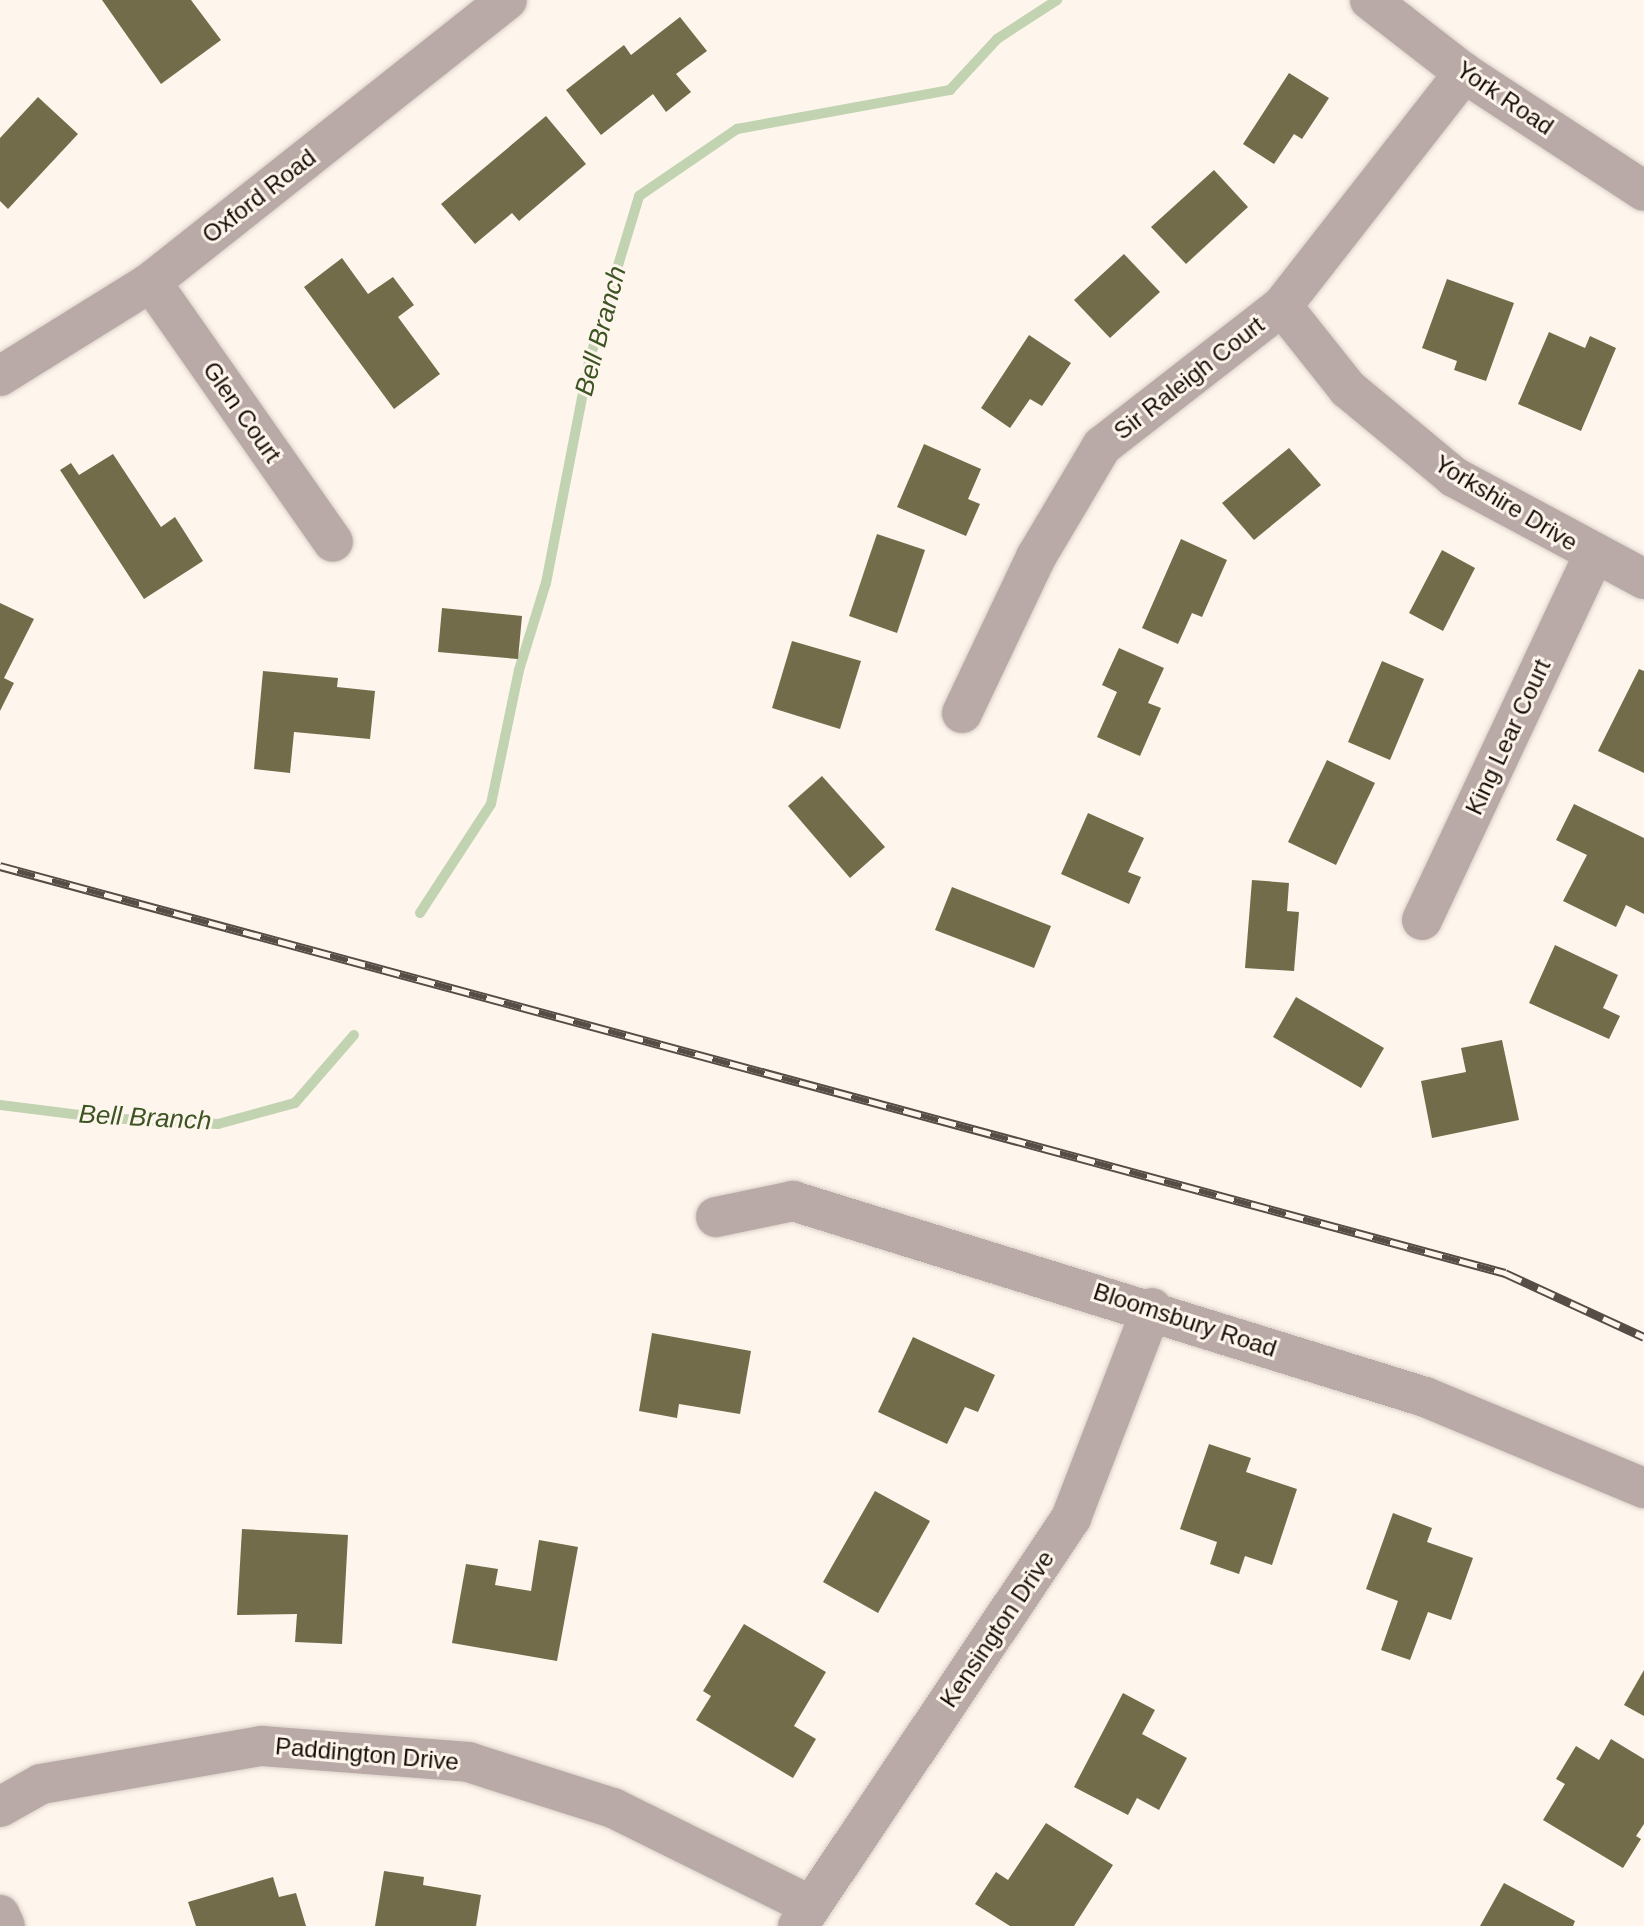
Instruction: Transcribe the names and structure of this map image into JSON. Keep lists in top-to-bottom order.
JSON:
{
  "streets": {
    "street": [
      "York Road",
      "Oxford Road",
      "Sir Raleigh Court",
      "Glen Court",
      "Yorkshire Drive",
      "King Lear Court",
      "Bloomsbury Road",
      "Kensington Drive",
      "Paddington Drive"
    ]
  },
  "crossings": [
    ["York Road", "Sir Raleigh Court"],
    ["Oxford Road", "Glen Court"],
    ["Sir Raleigh Court", "Yorkshire Drive"],
    ["Yorkshire Drive", "King Lear Court"],
    ["Bloomsbury Road", "Kensington Drive"],
    ["Kensington Drive", "Paddington Drive"]
  ],
  "water": ["Bell Branch"]
}
